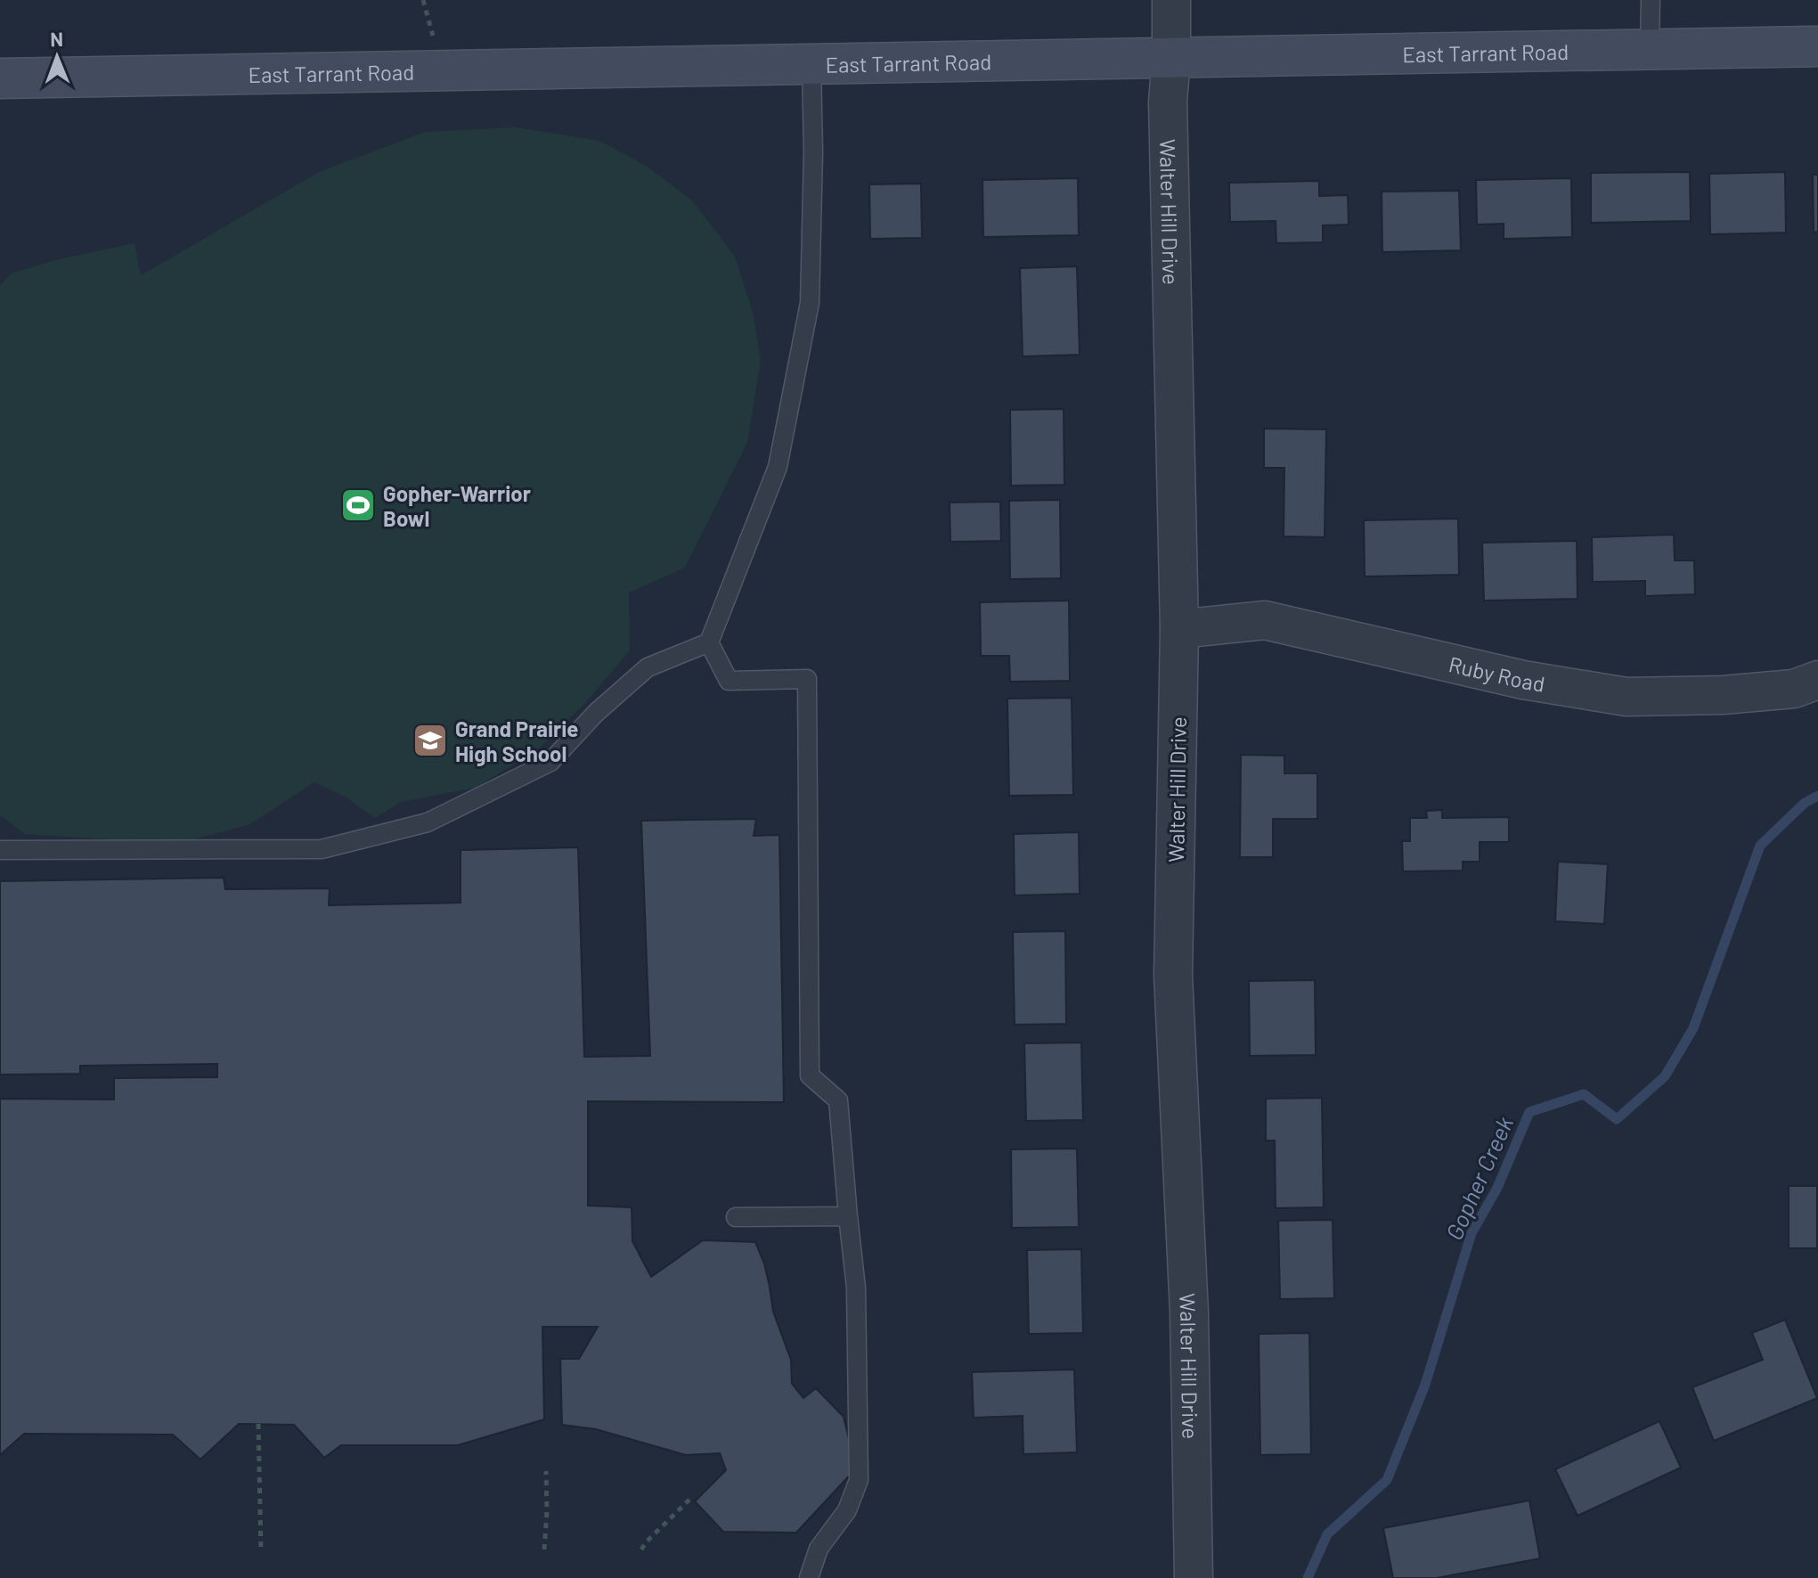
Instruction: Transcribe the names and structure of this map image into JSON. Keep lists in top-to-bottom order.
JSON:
{
  "streets": {
    "street": ["East Tarrant Road", "Walter Hill Drive", "Ruby Road"]
  },
  "crossings": [
    ["East Tarrant Road", "Walter Hill Drive"],
    ["Walter Hill Drive", "Ruby Road"]
  ],
  "water": ["Gopher Creek"],
  "places": {
    "sports": ["Gopher-Warrior Bowl"],
    "school or university": ["Grand Prairie High School"]
  },
  "north": "top"
}
